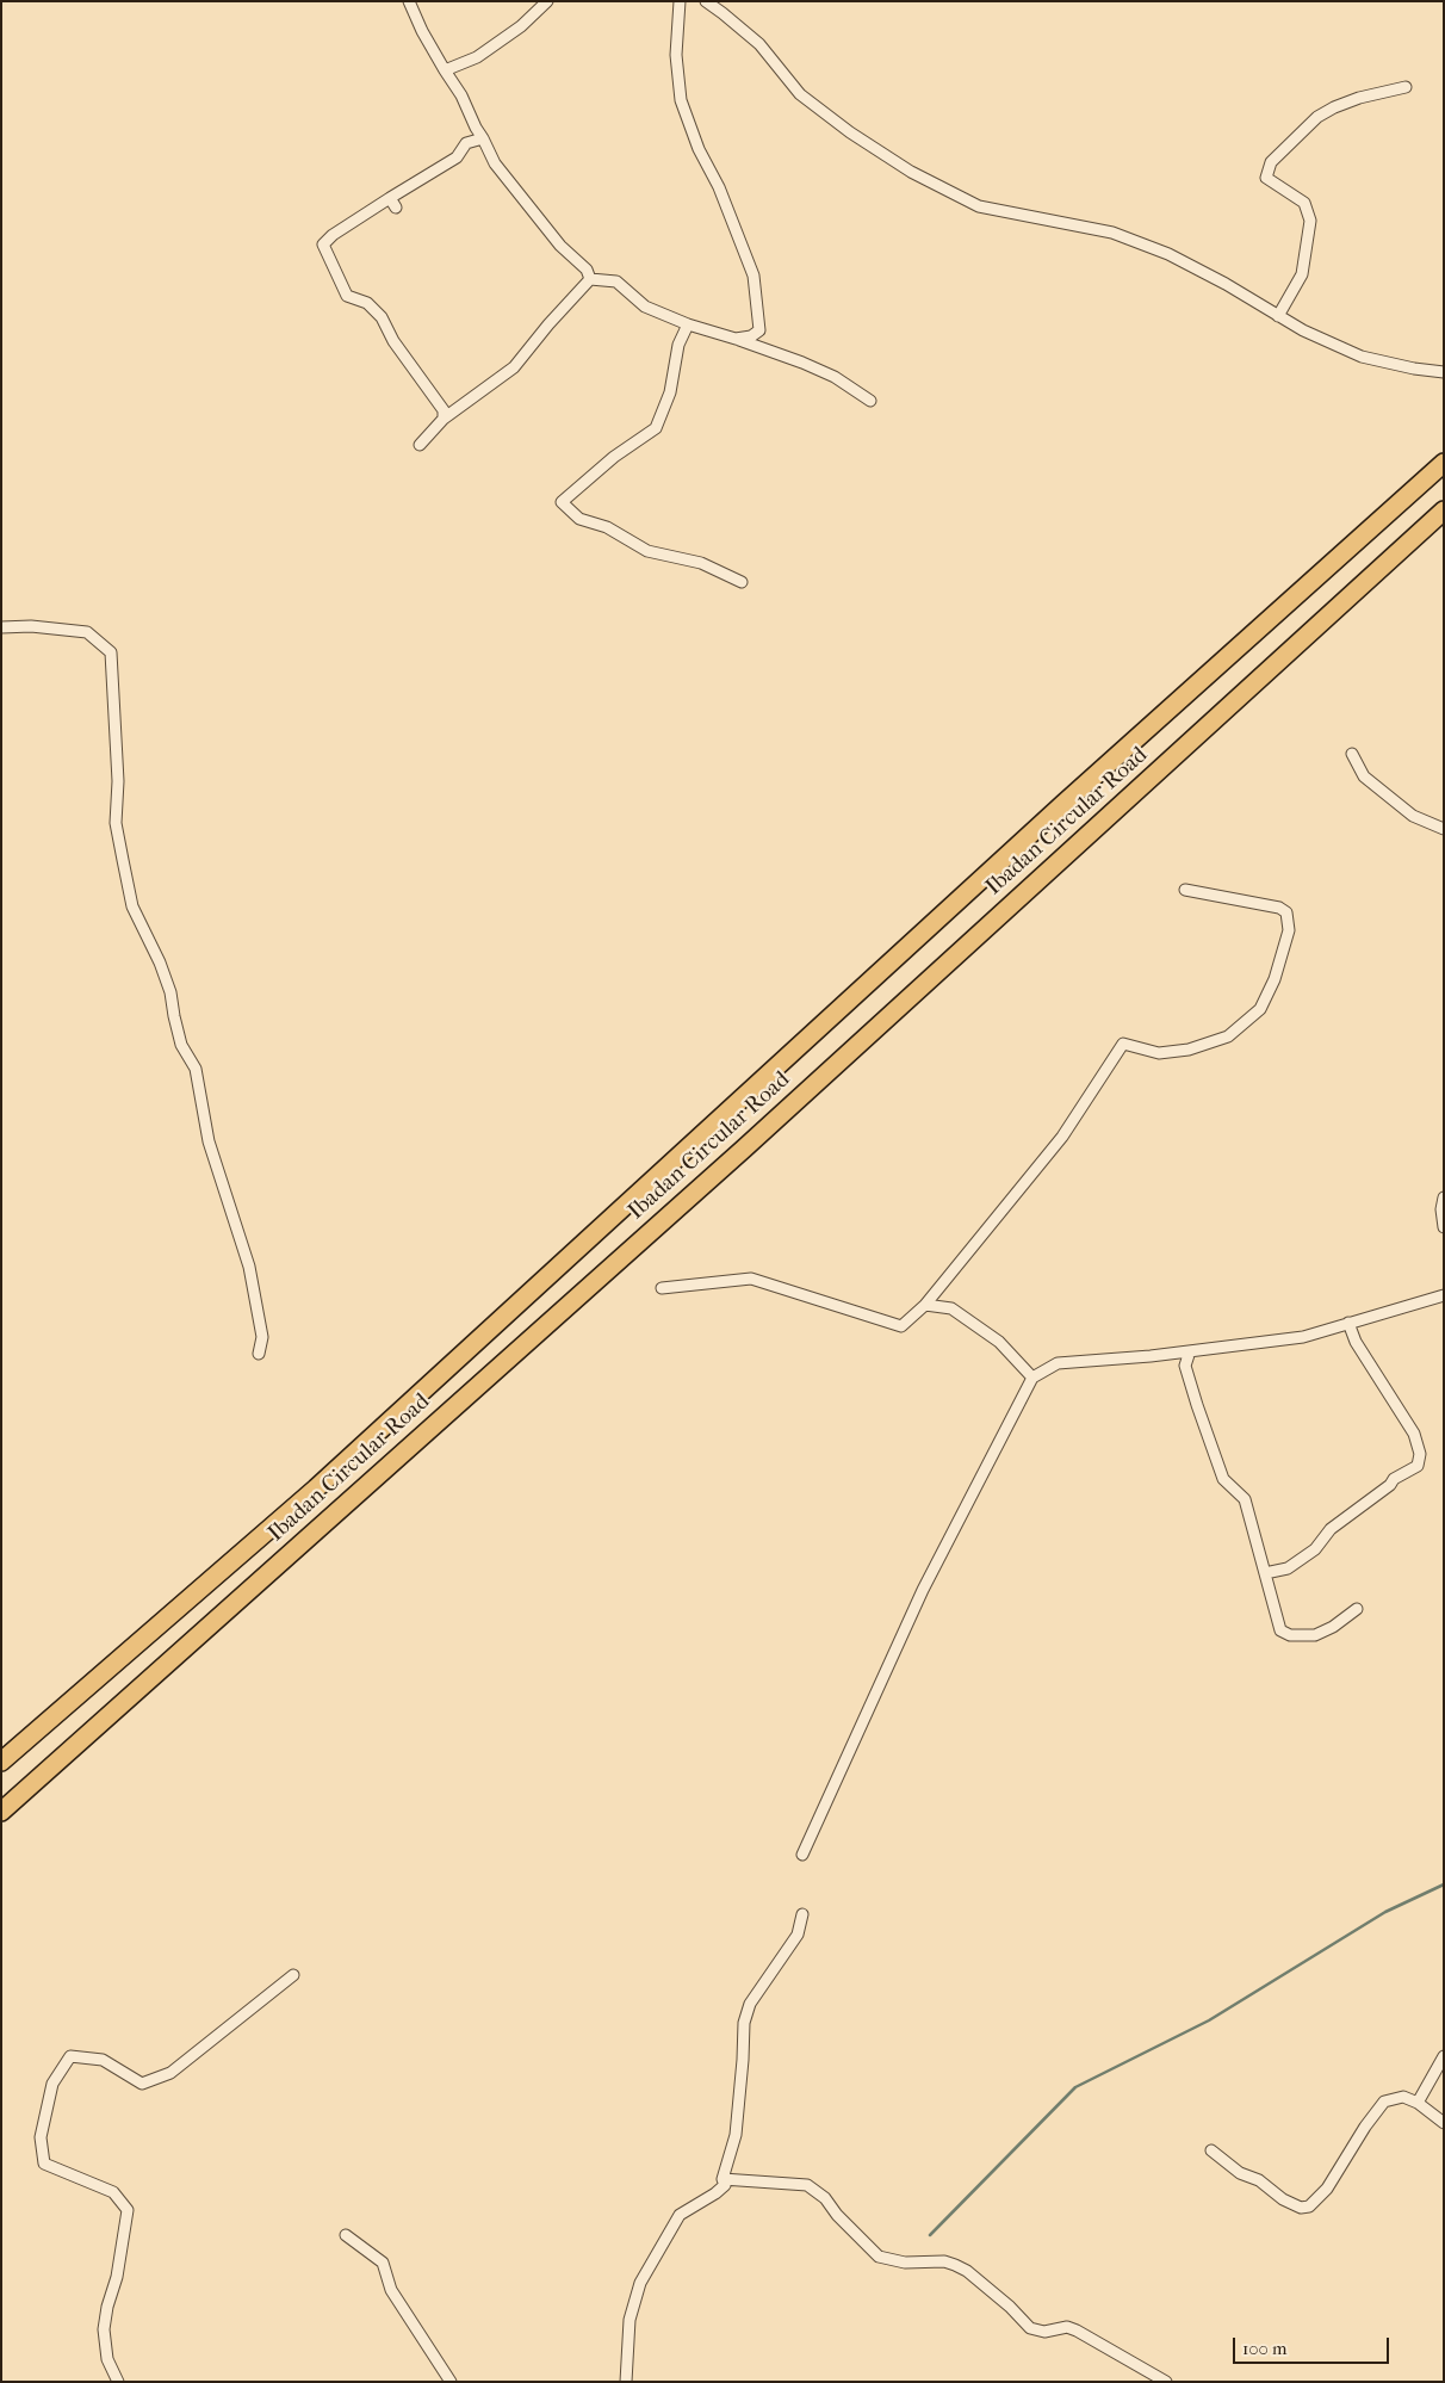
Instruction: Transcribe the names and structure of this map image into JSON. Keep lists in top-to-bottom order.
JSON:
{
  "streets": {
    "highway": ["Ibadan Circular Road"]
  },
  "scale_bar": "100 m"
}
